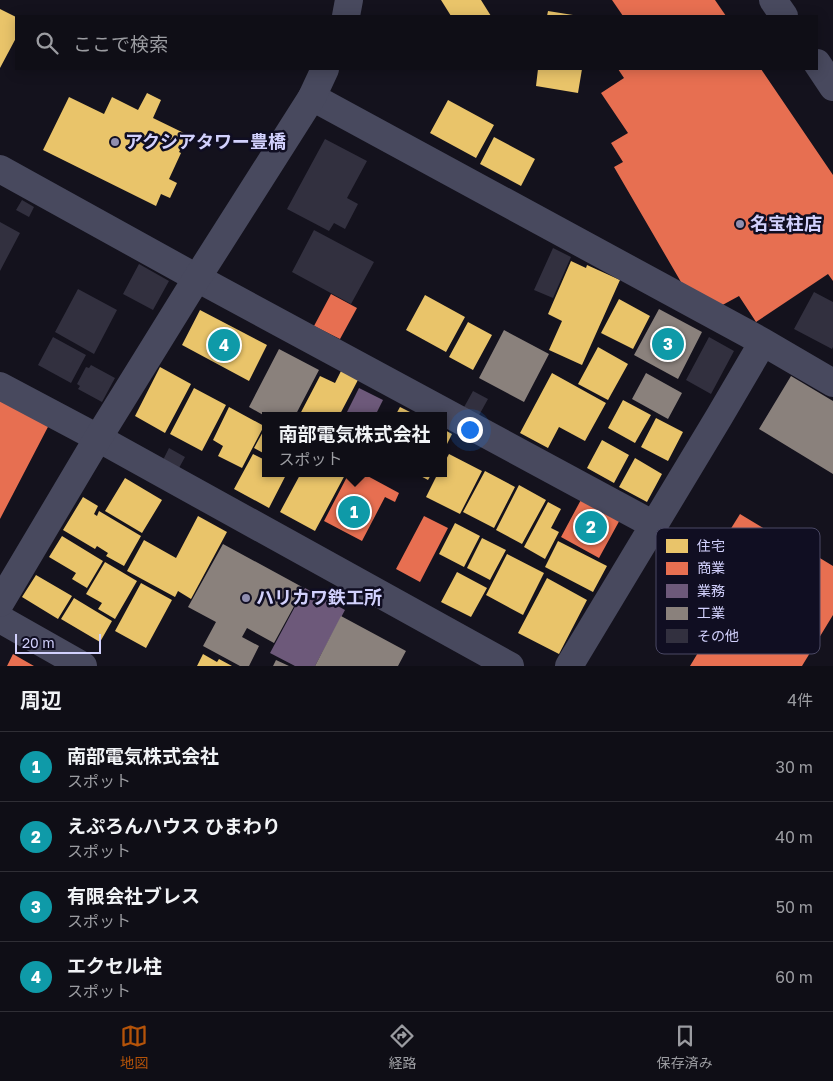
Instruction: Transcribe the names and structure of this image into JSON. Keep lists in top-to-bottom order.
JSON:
{
  "places": ["アクシアタワー豊橋", "名宝柱店", "ハリカワ鉄工所"],
  "legend": [
    "住宅",
    "商業",
    "業務",
    "工業",
    "その他"
  ],
  "scale_bar": "20 m",
  "page": {
    "search": "ここで検索",
    "pins": [
      "3",
      "4",
      "1",
      "2"
    ],
    "popup": ["南部電気株式会社", "スポット"],
    "scale": "20 m",
    "heading": ["周辺", "4件"],
    "list": [
      {
        "mark": "1",
        "name": "南部電気株式会社",
        "note": "スポット",
        "value": "30 m"
      },
      {
        "mark": "2",
        "name": "えぷろんハウス ひまわり",
        "note": "スポット",
        "value": "40 m"
      },
      {
        "mark": "3",
        "name": "有限会社ブレス",
        "note": "スポット",
        "value": "50 m"
      },
      {
        "mark": "4",
        "name": "エクセル柱",
        "note": "スポット",
        "value": "60 m"
      }
    ],
    "nav": ["地図", "経路", "保存済み"]
  }
}
